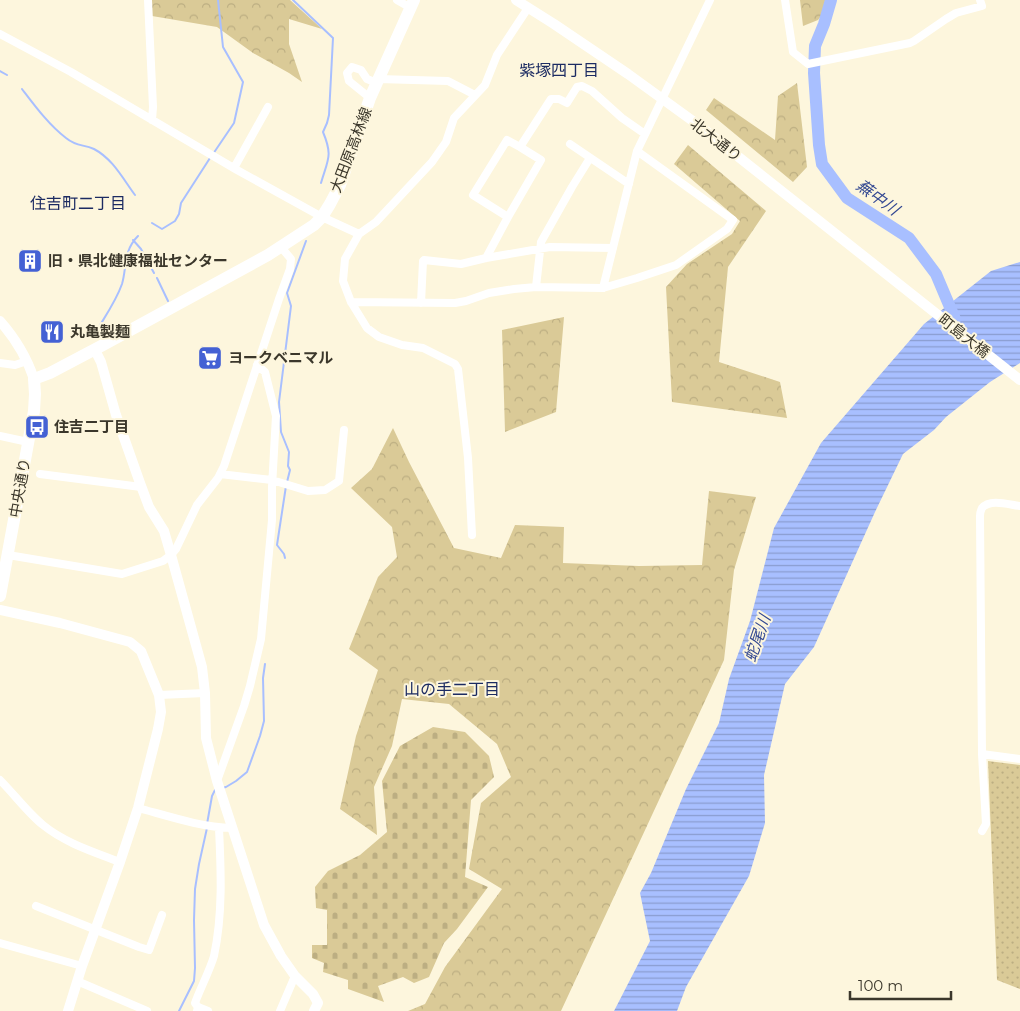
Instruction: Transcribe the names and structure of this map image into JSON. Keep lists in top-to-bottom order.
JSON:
{
  "streets": {
    "main road": ["大田原高林線", "中央通り"],
    "street": ["北大通り", "町島大橋"]
  },
  "crossings": [
    ["北大通り", "町島大橋"],
    ["大田原高林線", "中央通り"]
  ],
  "districts": ["紫塚四丁目", "住吉町二丁目", "山の手二丁目"],
  "water": ["蕪中川", "蛇尾川"],
  "places": {
    "building": ["旧・県北健康福祉センター"],
    "restaurant": ["丸亀製麺"],
    "supermarket": ["ヨークベニマル"],
    "bus stop": ["住吉二丁目"]
  },
  "scale_bar": "100 m"
}
